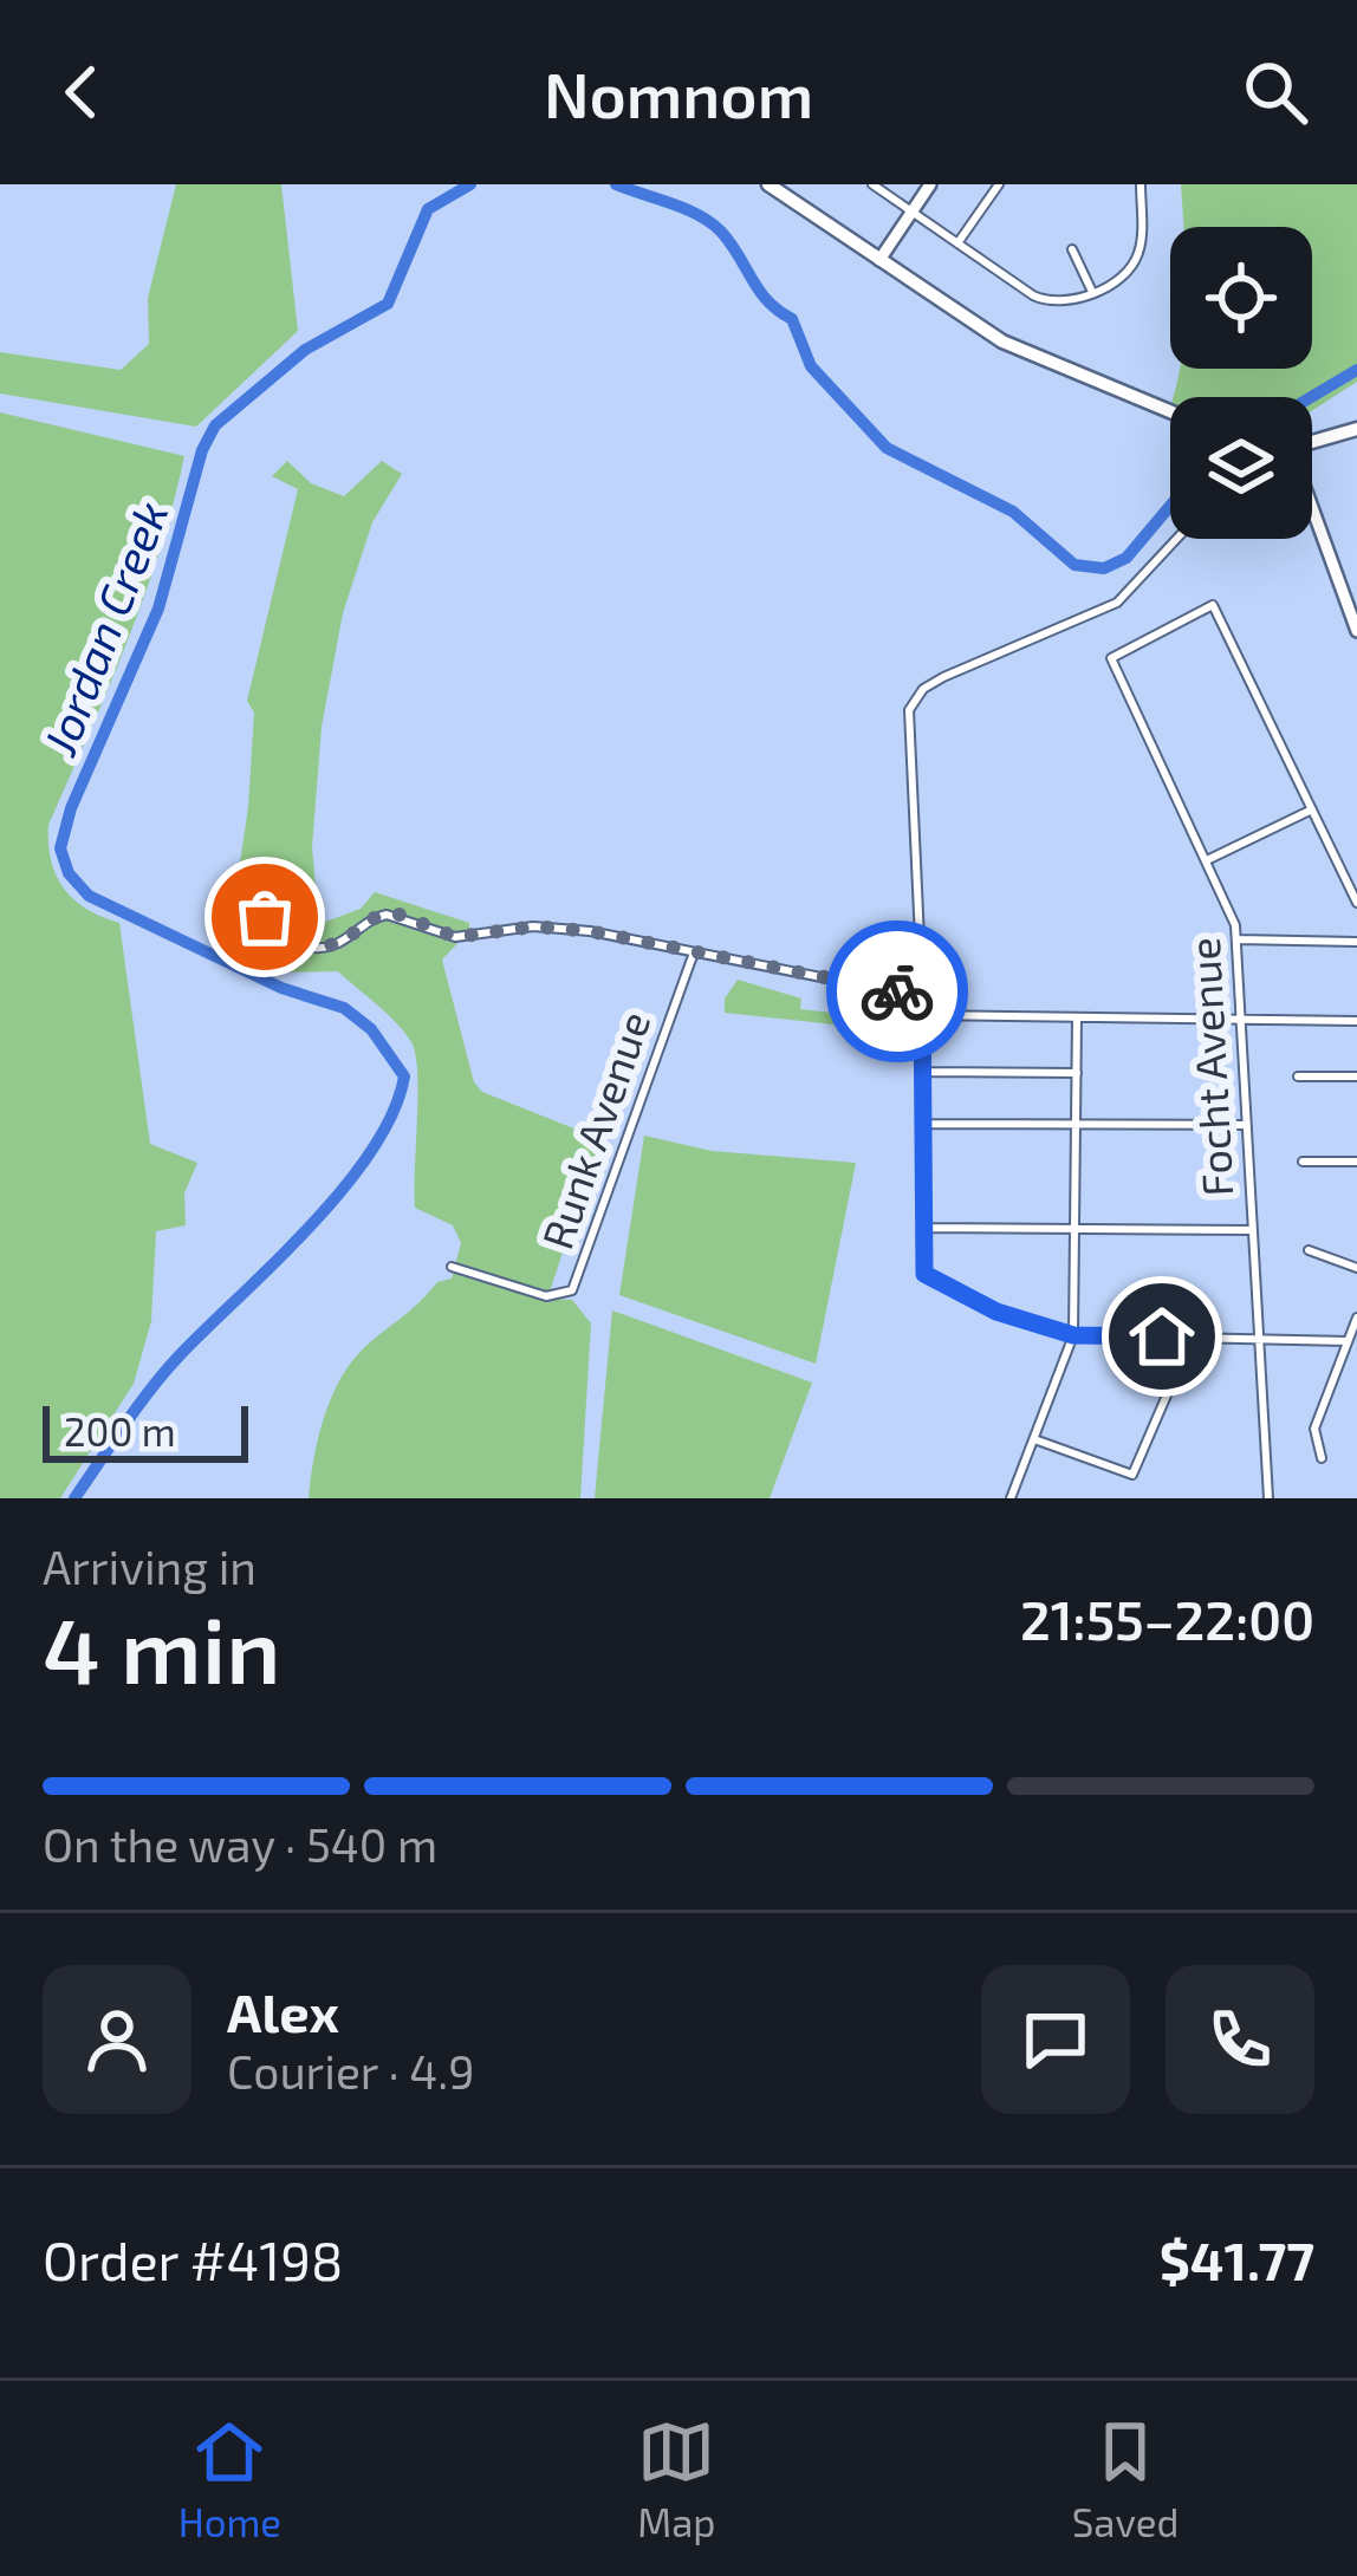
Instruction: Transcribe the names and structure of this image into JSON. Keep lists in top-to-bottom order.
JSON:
{
  "streets": {
    "street": ["Focht Avenue", "Runk Avenue"]
  },
  "water": ["Jordan Creek"],
  "scale_bar": "200 m",
  "page": {
    "header": "Nomnom",
    "scale": "200 m",
    "heading": ["4 min", "Arriving in", "21:55–22:00"],
    "panel": [
      "Alex",
      "Courier · 4.9",
      "Order #4198",
      "$41.77"
    ],
    "bar": "On the way · 540 m",
    "tabs": ["Home", "Map", "Saved"]
  }
}
